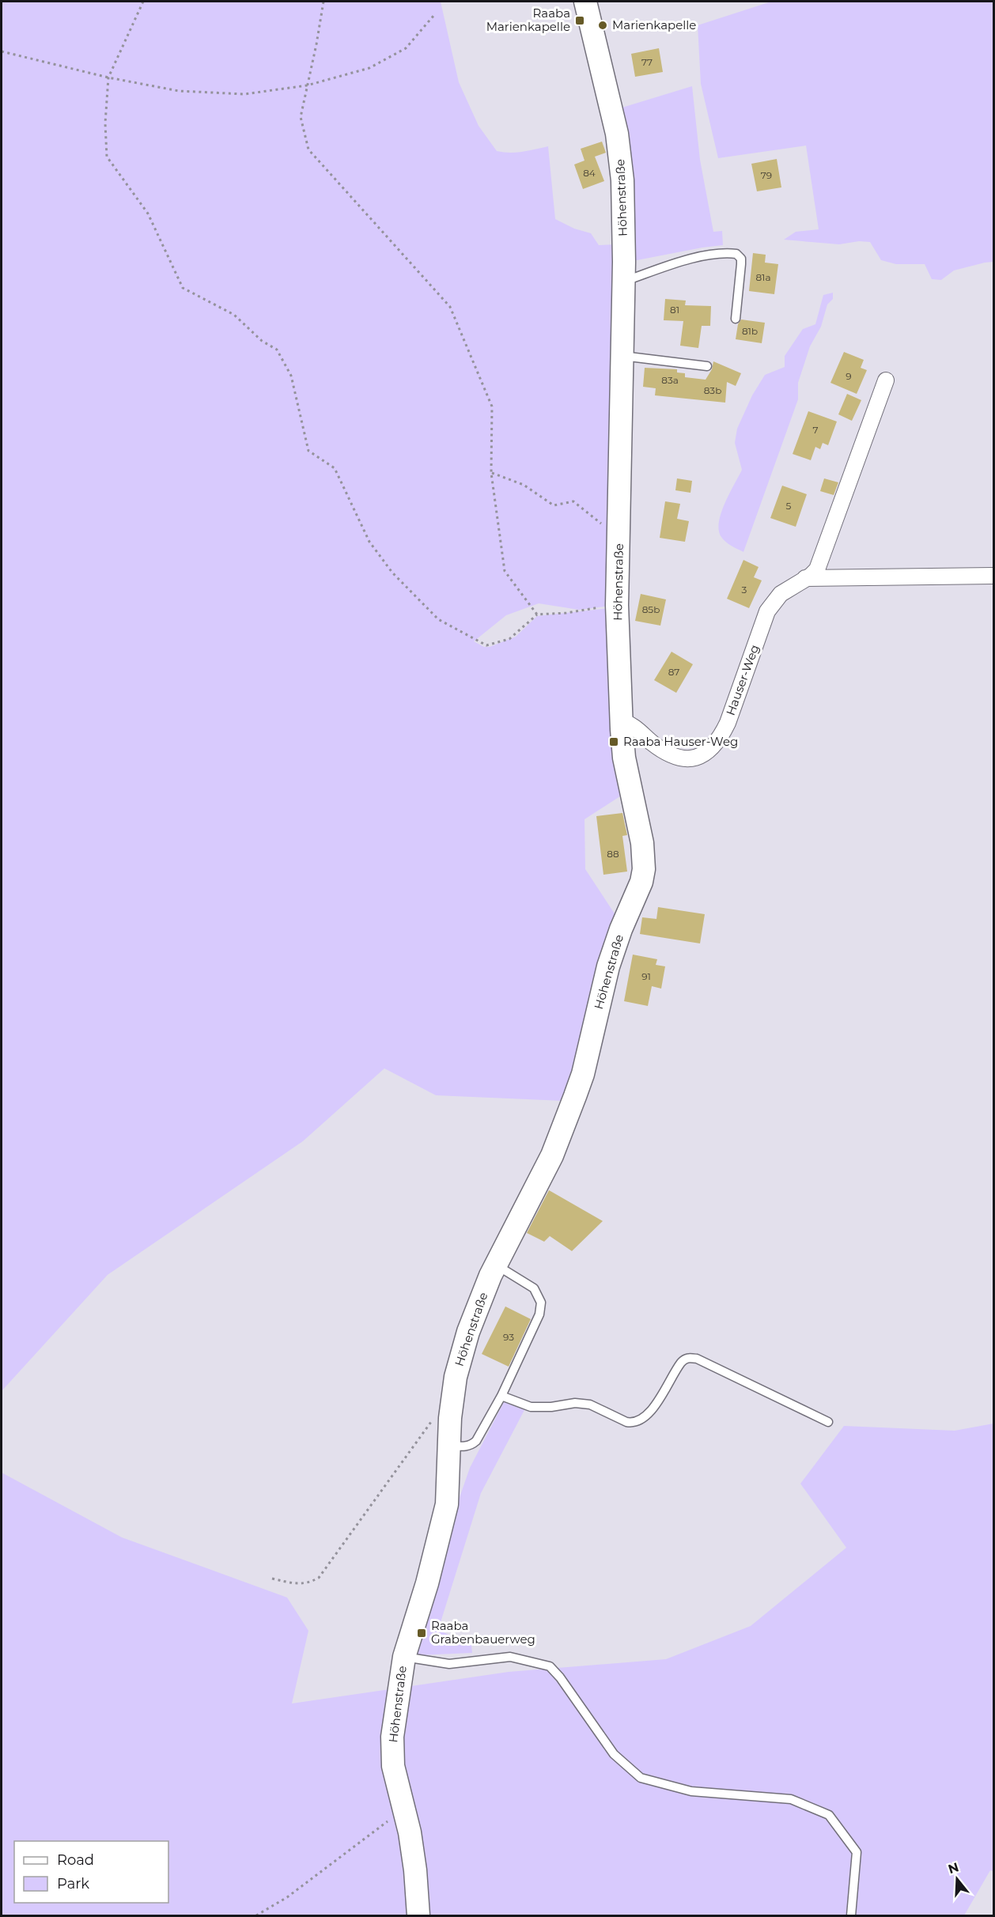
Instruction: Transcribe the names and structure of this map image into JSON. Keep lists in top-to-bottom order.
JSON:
{
  "streets": {
    "street": ["Höhenstraße", "Hauser-Weg"]
  },
  "crossings": [
    ["Höhenstraße", "Hauser-Weg"]
  ],
  "places": {
    "transit": ["Raaba Marienkapelle", "Raaba Hauser-Weg", "Raaba Grabenbauerweg"],
    "other": ["Marienkapelle"]
  },
  "house_numbers": [
    "77",
    "84",
    "79",
    "81a",
    "81",
    "81b",
    "9",
    "83a",
    "83b",
    "7",
    "5",
    "3",
    "85b",
    "87",
    "88",
    "91",
    "93"
  ],
  "legend": ["Road", "Park"],
  "north": "top"
}
